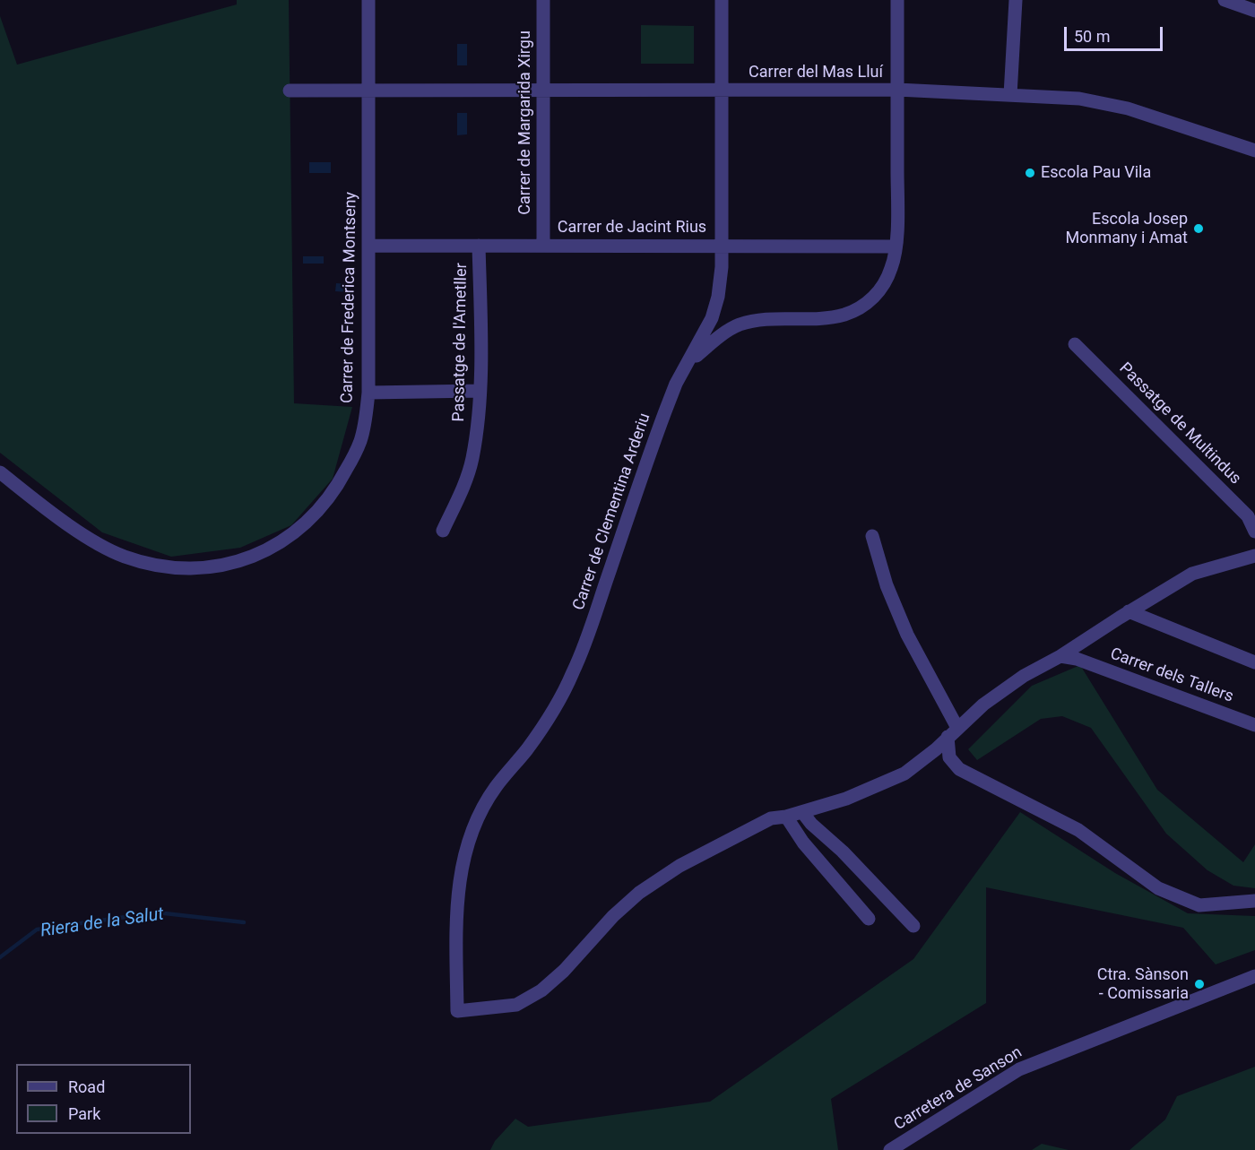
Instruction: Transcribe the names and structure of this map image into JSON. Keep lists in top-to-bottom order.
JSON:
{
  "streets": {
    "street": [
      "Carrer del Mas Lluí",
      "Carrer de Margarida Xirgu",
      "Carrer de Jacint Rius",
      "Carrer de Frederica Montseny",
      "Passatge de l'Ametller",
      "Passatge de Multindus",
      "Carrer de Clementina Arderiu",
      "Carrer dels Tallers",
      "Carretera de Sanson"
    ]
  },
  "crossings": [
    ["Carrer del Mas Lluí", "Carrer de Margarida Xirgu"],
    ["Carrer del Mas Lluí", "Carrer de Frederica Montseny"],
    ["Carrer del Mas Lluí", "Carrer de Clementina Arderiu"],
    ["Carrer de Margarida Xirgu", "Carrer de Jacint Rius"],
    ["Carrer de Jacint Rius", "Carrer de Frederica Montseny"],
    ["Carrer de Jacint Rius", "Passatge de l'Ametller"],
    ["Carrer de Jacint Rius", "Carrer de Clementina Arderiu"]
  ],
  "water": ["Riera de la Salut"],
  "places": ["Escola Pau Vila", "Escola Josep Monmany i Amat", "Ctra. Sànson - Comissaria"],
  "legend": ["Road", "Park"],
  "scale_bar": "50 m"
}
